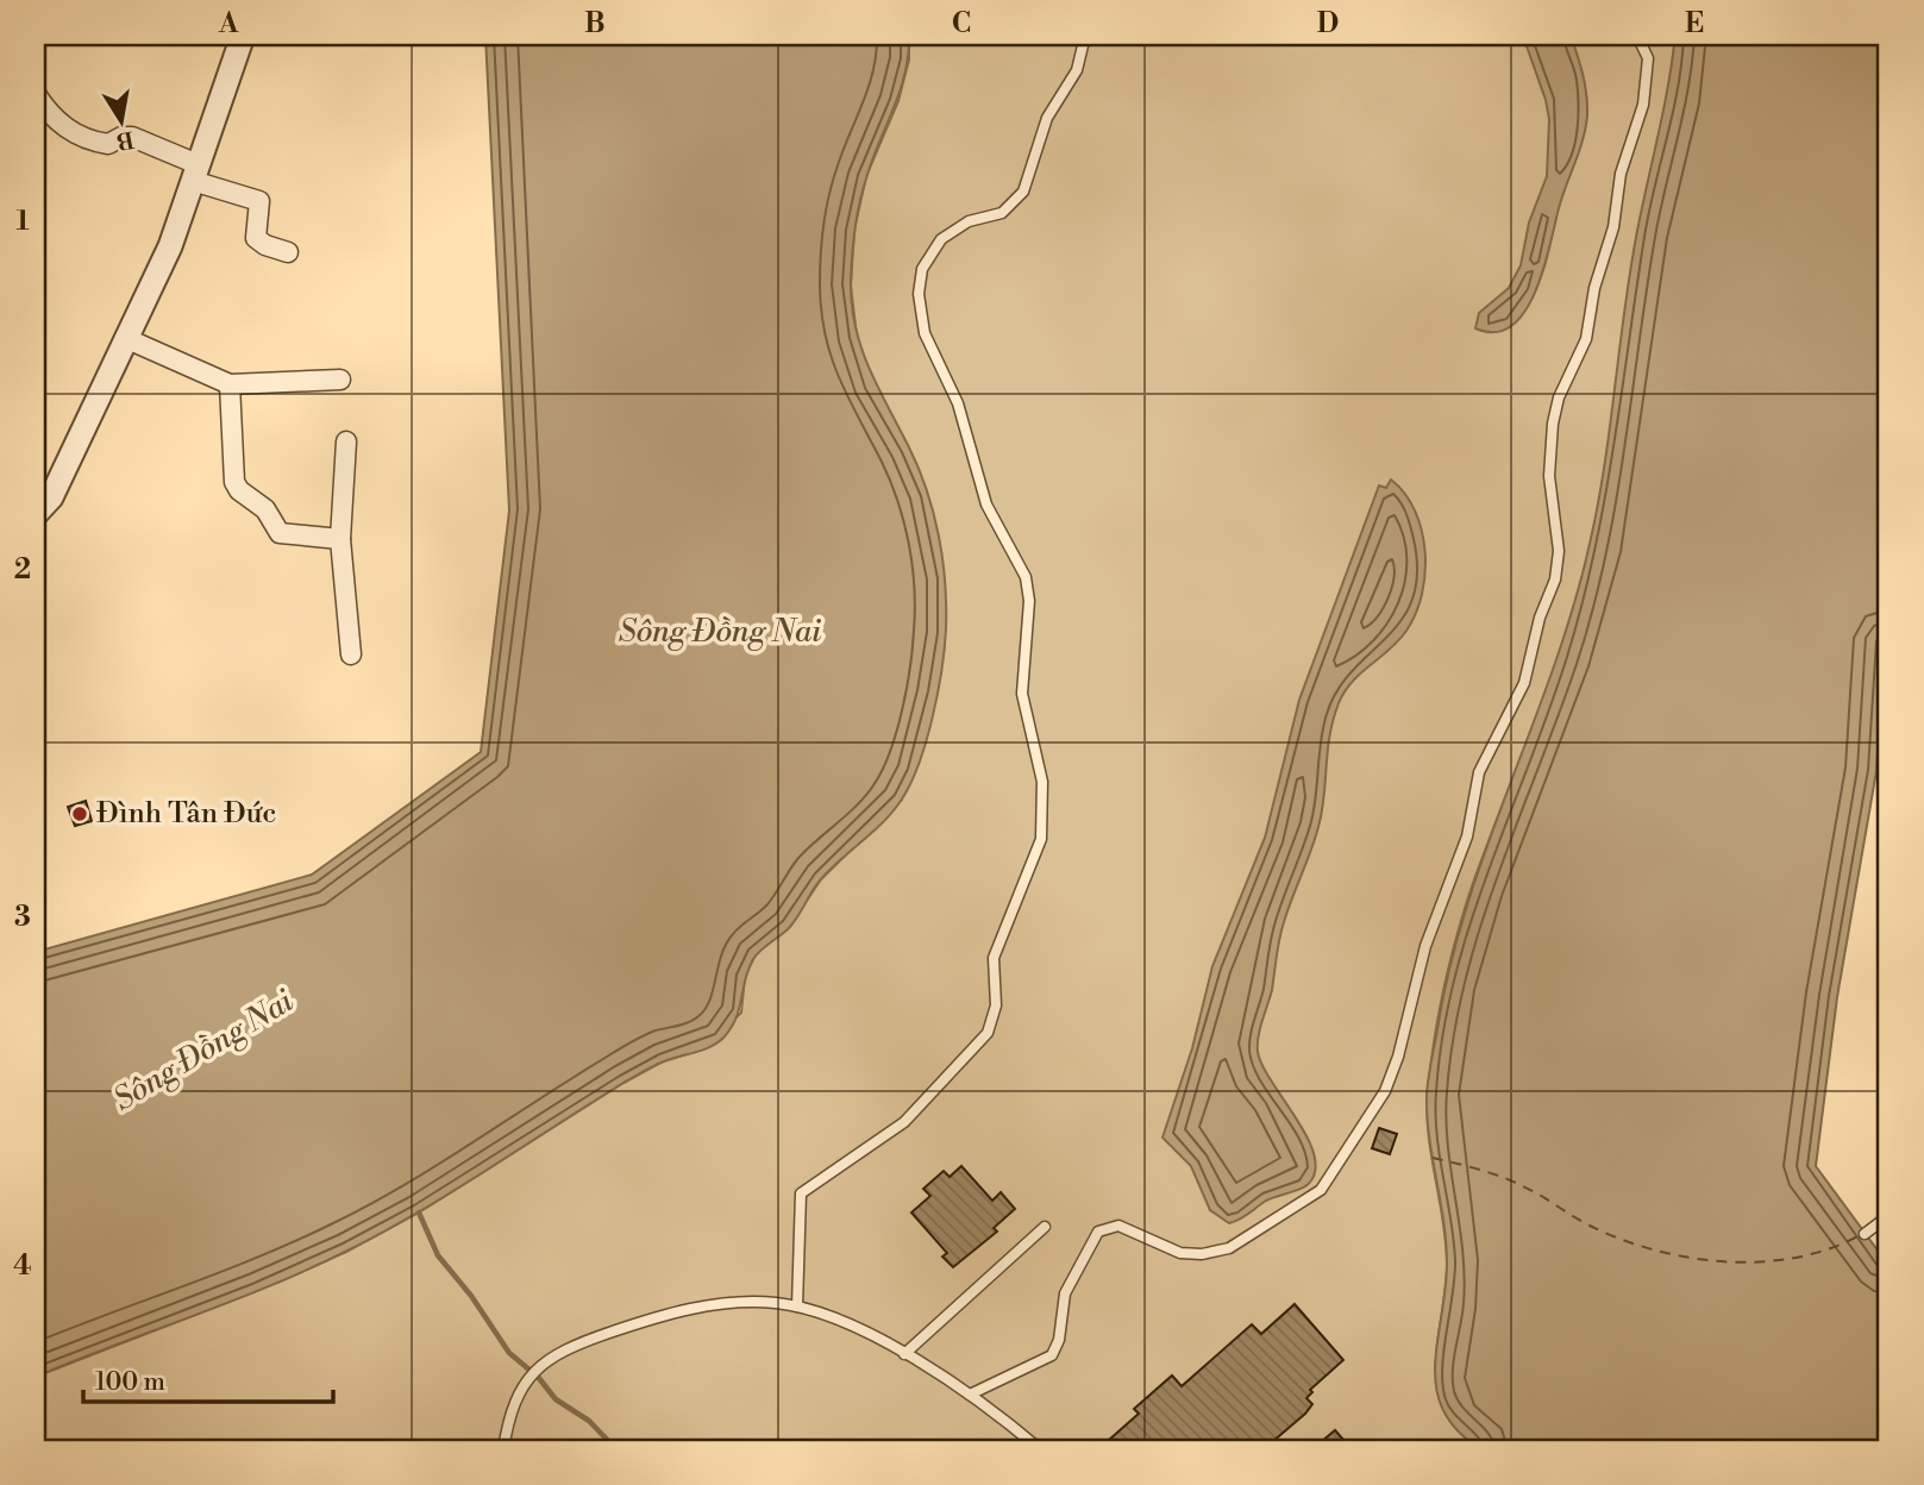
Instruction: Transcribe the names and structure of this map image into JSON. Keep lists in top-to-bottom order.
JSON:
{
  "water": ["Sông Đồng Nai"],
  "places": ["Đình Tân Đức"],
  "scale_bar": "100 m",
  "north": "bottom",
  "grid": {
    "columns": [
      "A",
      "B",
      "C",
      "D",
      "E"
    ],
    "rows": [
      "1",
      "2",
      "3",
      "4"
    ]
  }
}
